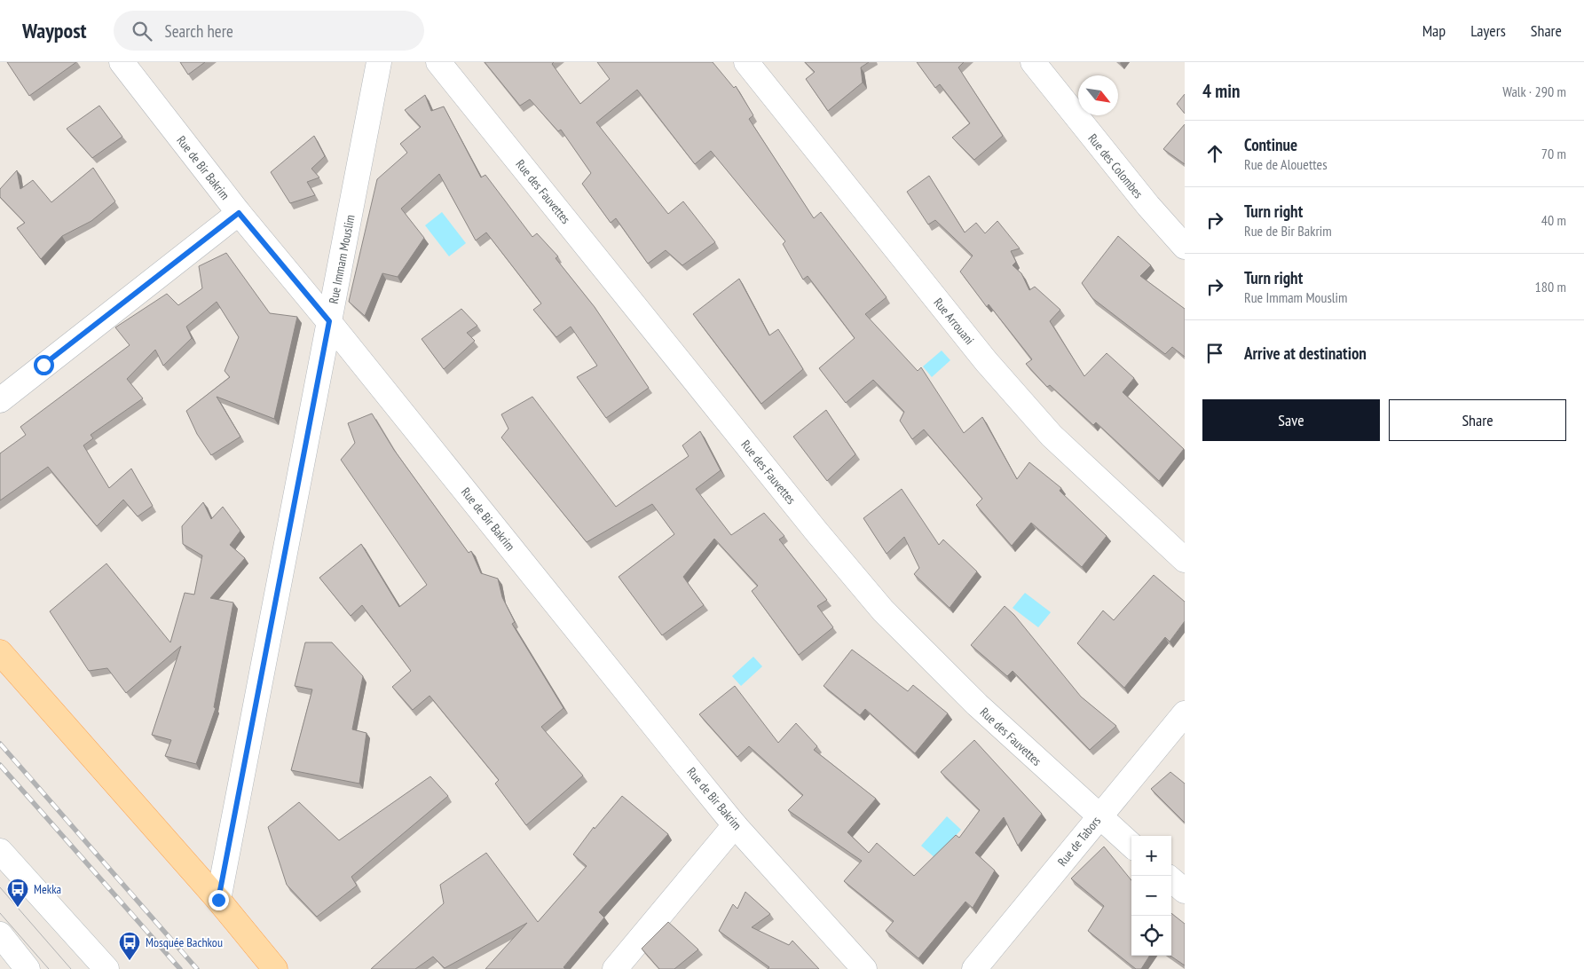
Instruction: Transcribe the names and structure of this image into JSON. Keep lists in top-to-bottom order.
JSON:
{
  "streets": {
    "street": [
      "Rue des Colombes",
      "Rue de Bir Bakrim",
      "Rue des Fauvettes",
      "Rue Immam Mouslim",
      "Rue Arrouani",
      "Rue de Tabors"
    ]
  },
  "crossings": [
    ["Rue de Bir Bakrim", "Rue Immam Mouslim"],
    ["Rue des Fauvettes", "Rue de Tabors"]
  ],
  "places": {
    "bus stop": ["Mekka", "Mosquée Bachkou"]
  },
  "north": "bottom right",
  "page": {
    "header": "Waypost",
    "search": "Search here",
    "nav": ["Map", "Layers", "Share"],
    "heading": ["4 min", "Walk · 290 m"],
    "list": [
      ["Continue", "Rue de Alouettes", "70 m"],
      ["Turn right", "Rue de Bir Bakrim", "40 m"],
      ["Turn right", "Rue Immam Mouslim", "180 m"],
      "Arrive at destination"
    ],
    "buttons": ["Save", "Share"],
    "map_buttons": ["+", "−"]
  }
}
